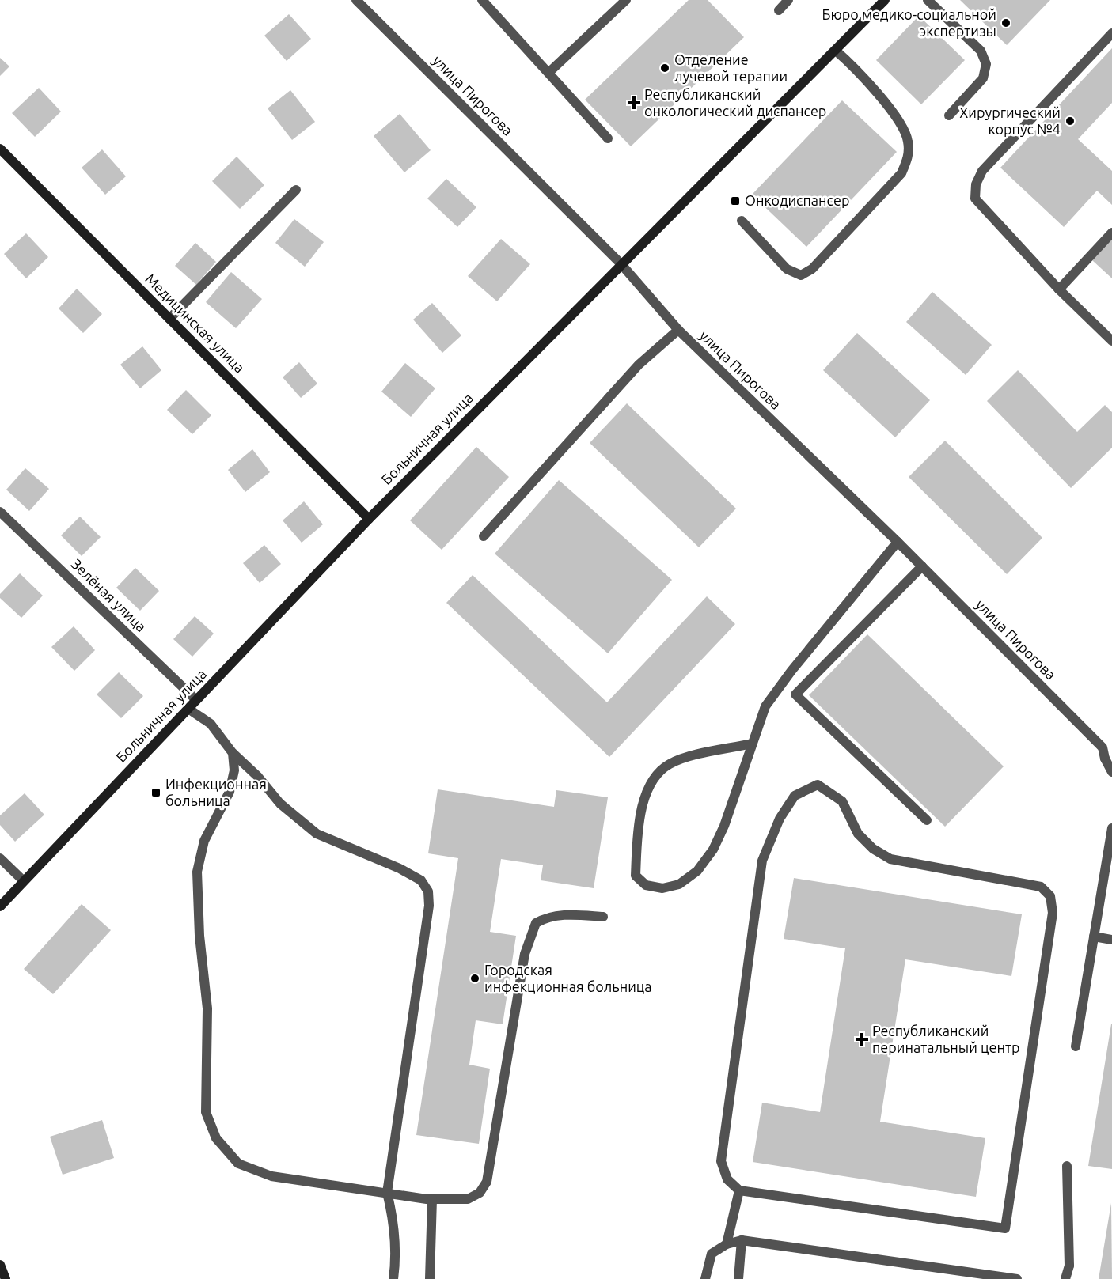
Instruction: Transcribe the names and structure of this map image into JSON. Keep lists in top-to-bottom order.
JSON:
{
  "streets": {
    "street": [
      "улица Пирогова",
      "Медицинская улица",
      "Больничная улица",
      "Зелёная улица"
    ]
  },
  "crossings": [
    ["улица Пирогова", "Больничная улица"],
    ["Медицинская улица", "Больничная улица"],
    ["Больничная улица", "Зелёная улица"]
  ],
  "places": {
    "other": [
      "Бюро медико-социальной экспертизы",
      "Отделение лучевой терапии",
      "Хирургический корпус №4",
      "Городская инфекционная больница"
    ],
    "health": ["Республиканский онкологический диспансер", "Республиканский перинатальный центр"],
    "transit": ["Онкодиспансер", "Инфекционная больница"]
  }
}
